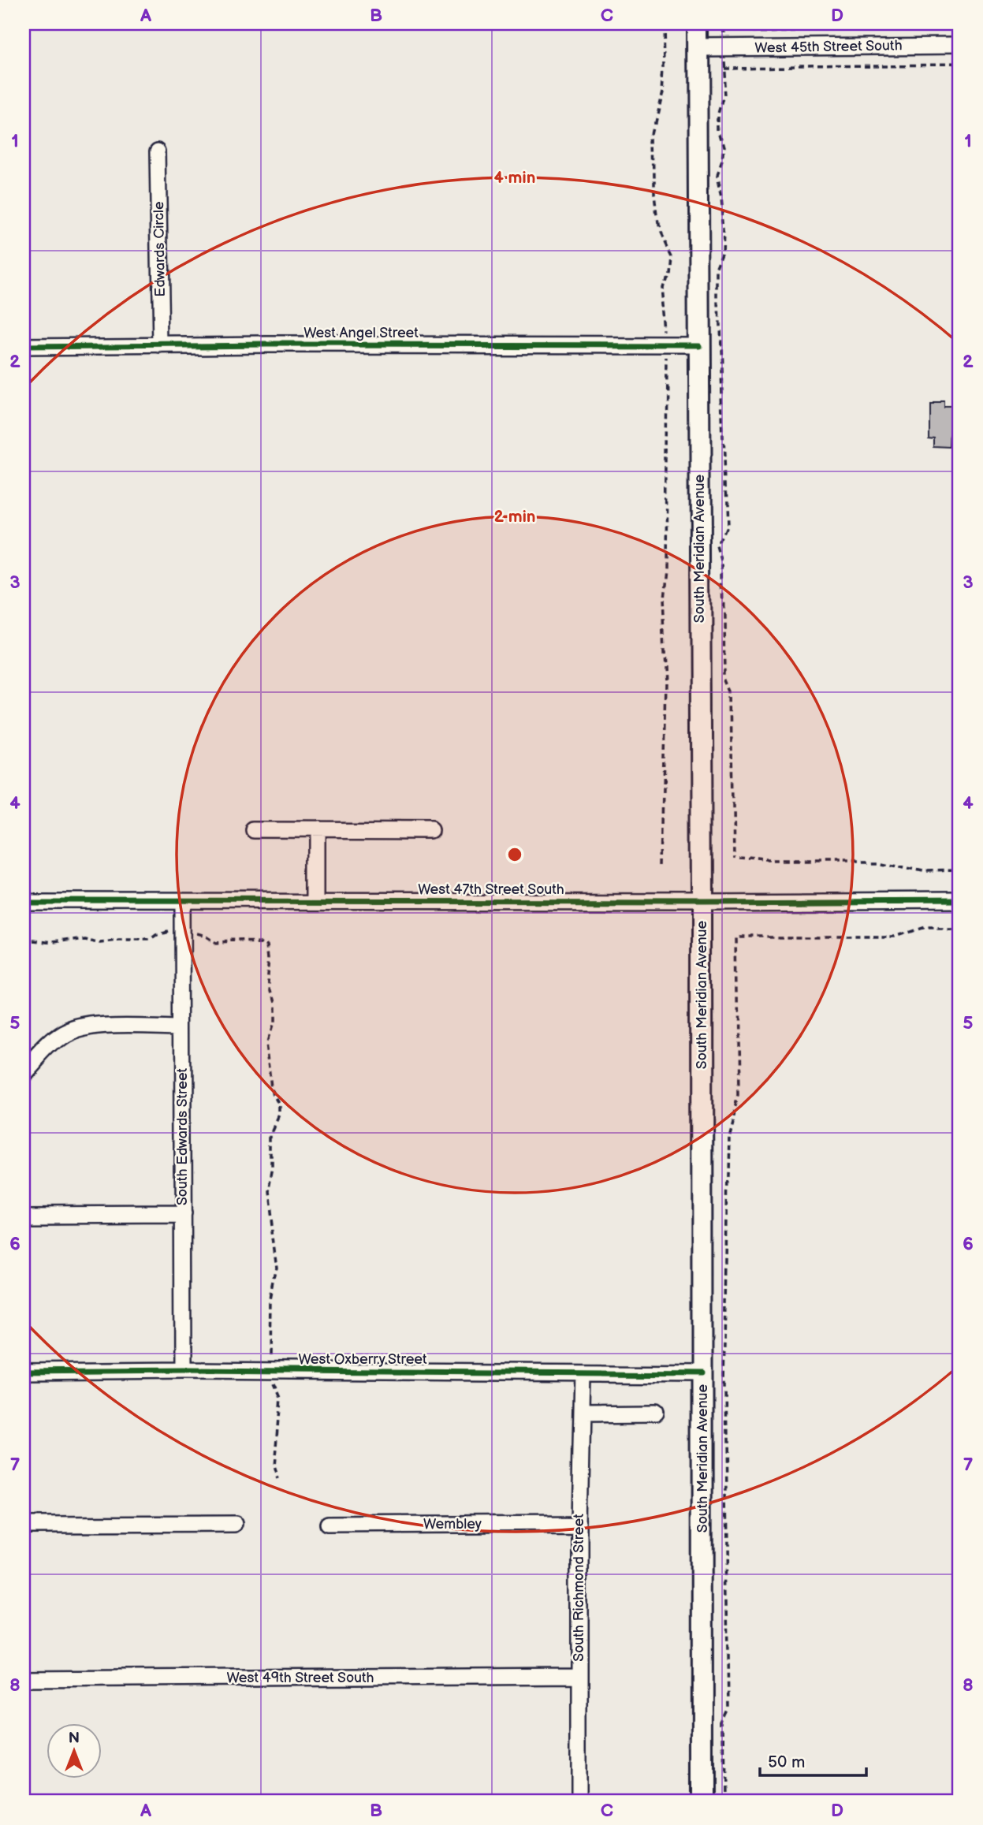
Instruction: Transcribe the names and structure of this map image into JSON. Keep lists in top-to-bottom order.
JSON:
{
  "streets": {
    "main road": ["South Meridian Avenue"],
    "street": [
      "West 45th Street South",
      "Edwards Circle",
      "West Angel Street",
      "West 47th Street South",
      "South Edwards Street",
      "West Oxberry Street",
      "Wembley",
      "South Richmond Street",
      "West 49th Street South"
    ]
  },
  "crossings": [
    ["West 45th Street South", "South Meridian Avenue"],
    ["Edwards Circle", "West Angel Street"],
    ["West Angel Street", "South Meridian Avenue"],
    ["South Meridian Avenue", "West 47th Street South"],
    ["South Meridian Avenue", "West Oxberry Street"],
    ["West 47th Street South", "South Edwards Street"],
    ["South Edwards Street", "West Oxberry Street"],
    ["West Oxberry Street", "South Richmond Street"],
    ["Wembley", "South Richmond Street"],
    ["South Richmond Street", "West 49th Street South"]
  ],
  "scale_bar": "50 m",
  "north": "top",
  "grid": {
    "columns": [
      "A",
      "B",
      "C",
      "D"
    ],
    "rows": [
      "1",
      "2",
      "3",
      "4",
      "5",
      "6",
      "7",
      "8"
    ]
  },
  "rings": ["4 min", "2 min"]
}
